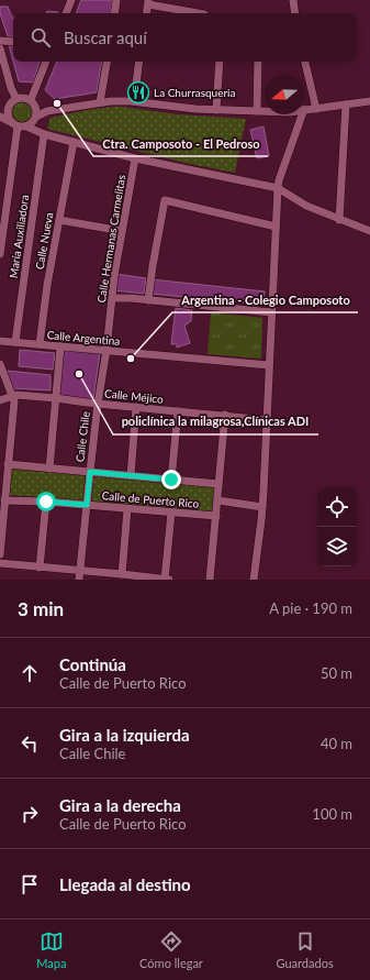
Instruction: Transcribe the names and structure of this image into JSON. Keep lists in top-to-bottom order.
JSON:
{
  "streets": {
    "street": [
      "María Auxiliadora",
      "Calle Hermanas Carmelitas",
      "Calle Nueva",
      "Calle Argentina",
      "Calle Méjico",
      "Calle Chile",
      "Calle de Puerto Rico"
    ]
  },
  "crossings": [
    ["María Auxiliadora", "Calle Argentina"],
    ["Calle Hermanas Carmelitas", "Calle Argentina"],
    ["Calle Hermanas Carmelitas", "Calle Chile"],
    ["Calle Nueva", "Calle Argentina"],
    ["Calle Argentina", "Calle Chile"],
    ["Calle Méjico", "Calle Chile"],
    ["Calle Chile", "Calle de Puerto Rico"]
  ],
  "places": {
    "restaurant": ["La Churrasqueria"],
    "other": ["Ctra. Camposoto - El Pedroso", "Argentina - Colegio Camposoto", "policlínica la milagrosa,Clínicas ADI"]
  },
  "north": "left",
  "page": {
    "search": "Buscar aquí",
    "heading": ["3 min", "A pie · 190 m"],
    "list": [
      ["Continúa", "Calle de Puerto Rico", "50 m"],
      ["Gira a la izquierda", "Calle Chile", "40 m"],
      ["Gira a la derecha", "Calle de Puerto Rico", "100 m"],
      "Llegada al destino"
    ],
    "nav": ["Mapa", "Cómo llegar", "Guardados"]
  }
}
